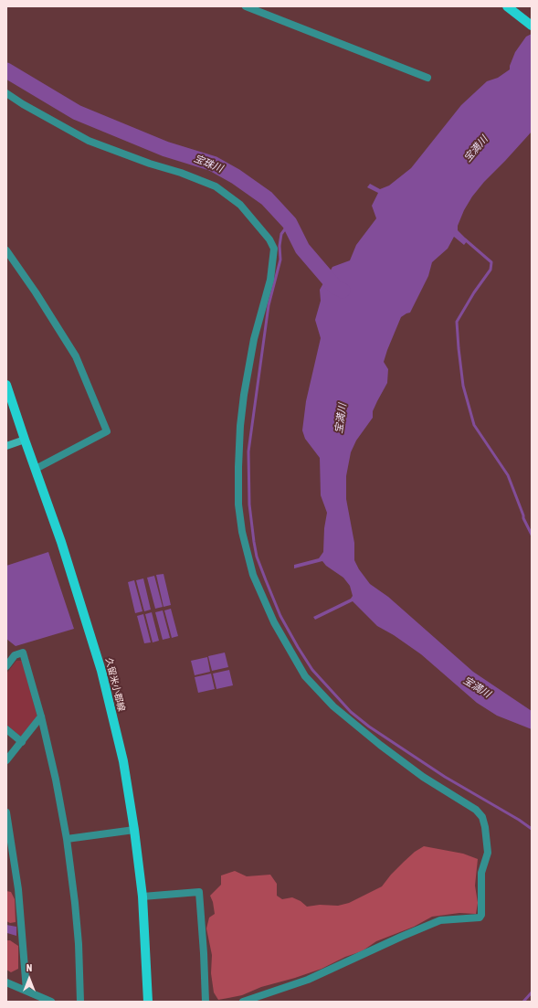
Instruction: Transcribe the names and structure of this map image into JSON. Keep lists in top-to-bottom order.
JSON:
{
  "streets": {
    "main road": ["久留米小郡線"]
  },
  "water": ["宝満川", "宝珠川"],
  "north": "top"
}
